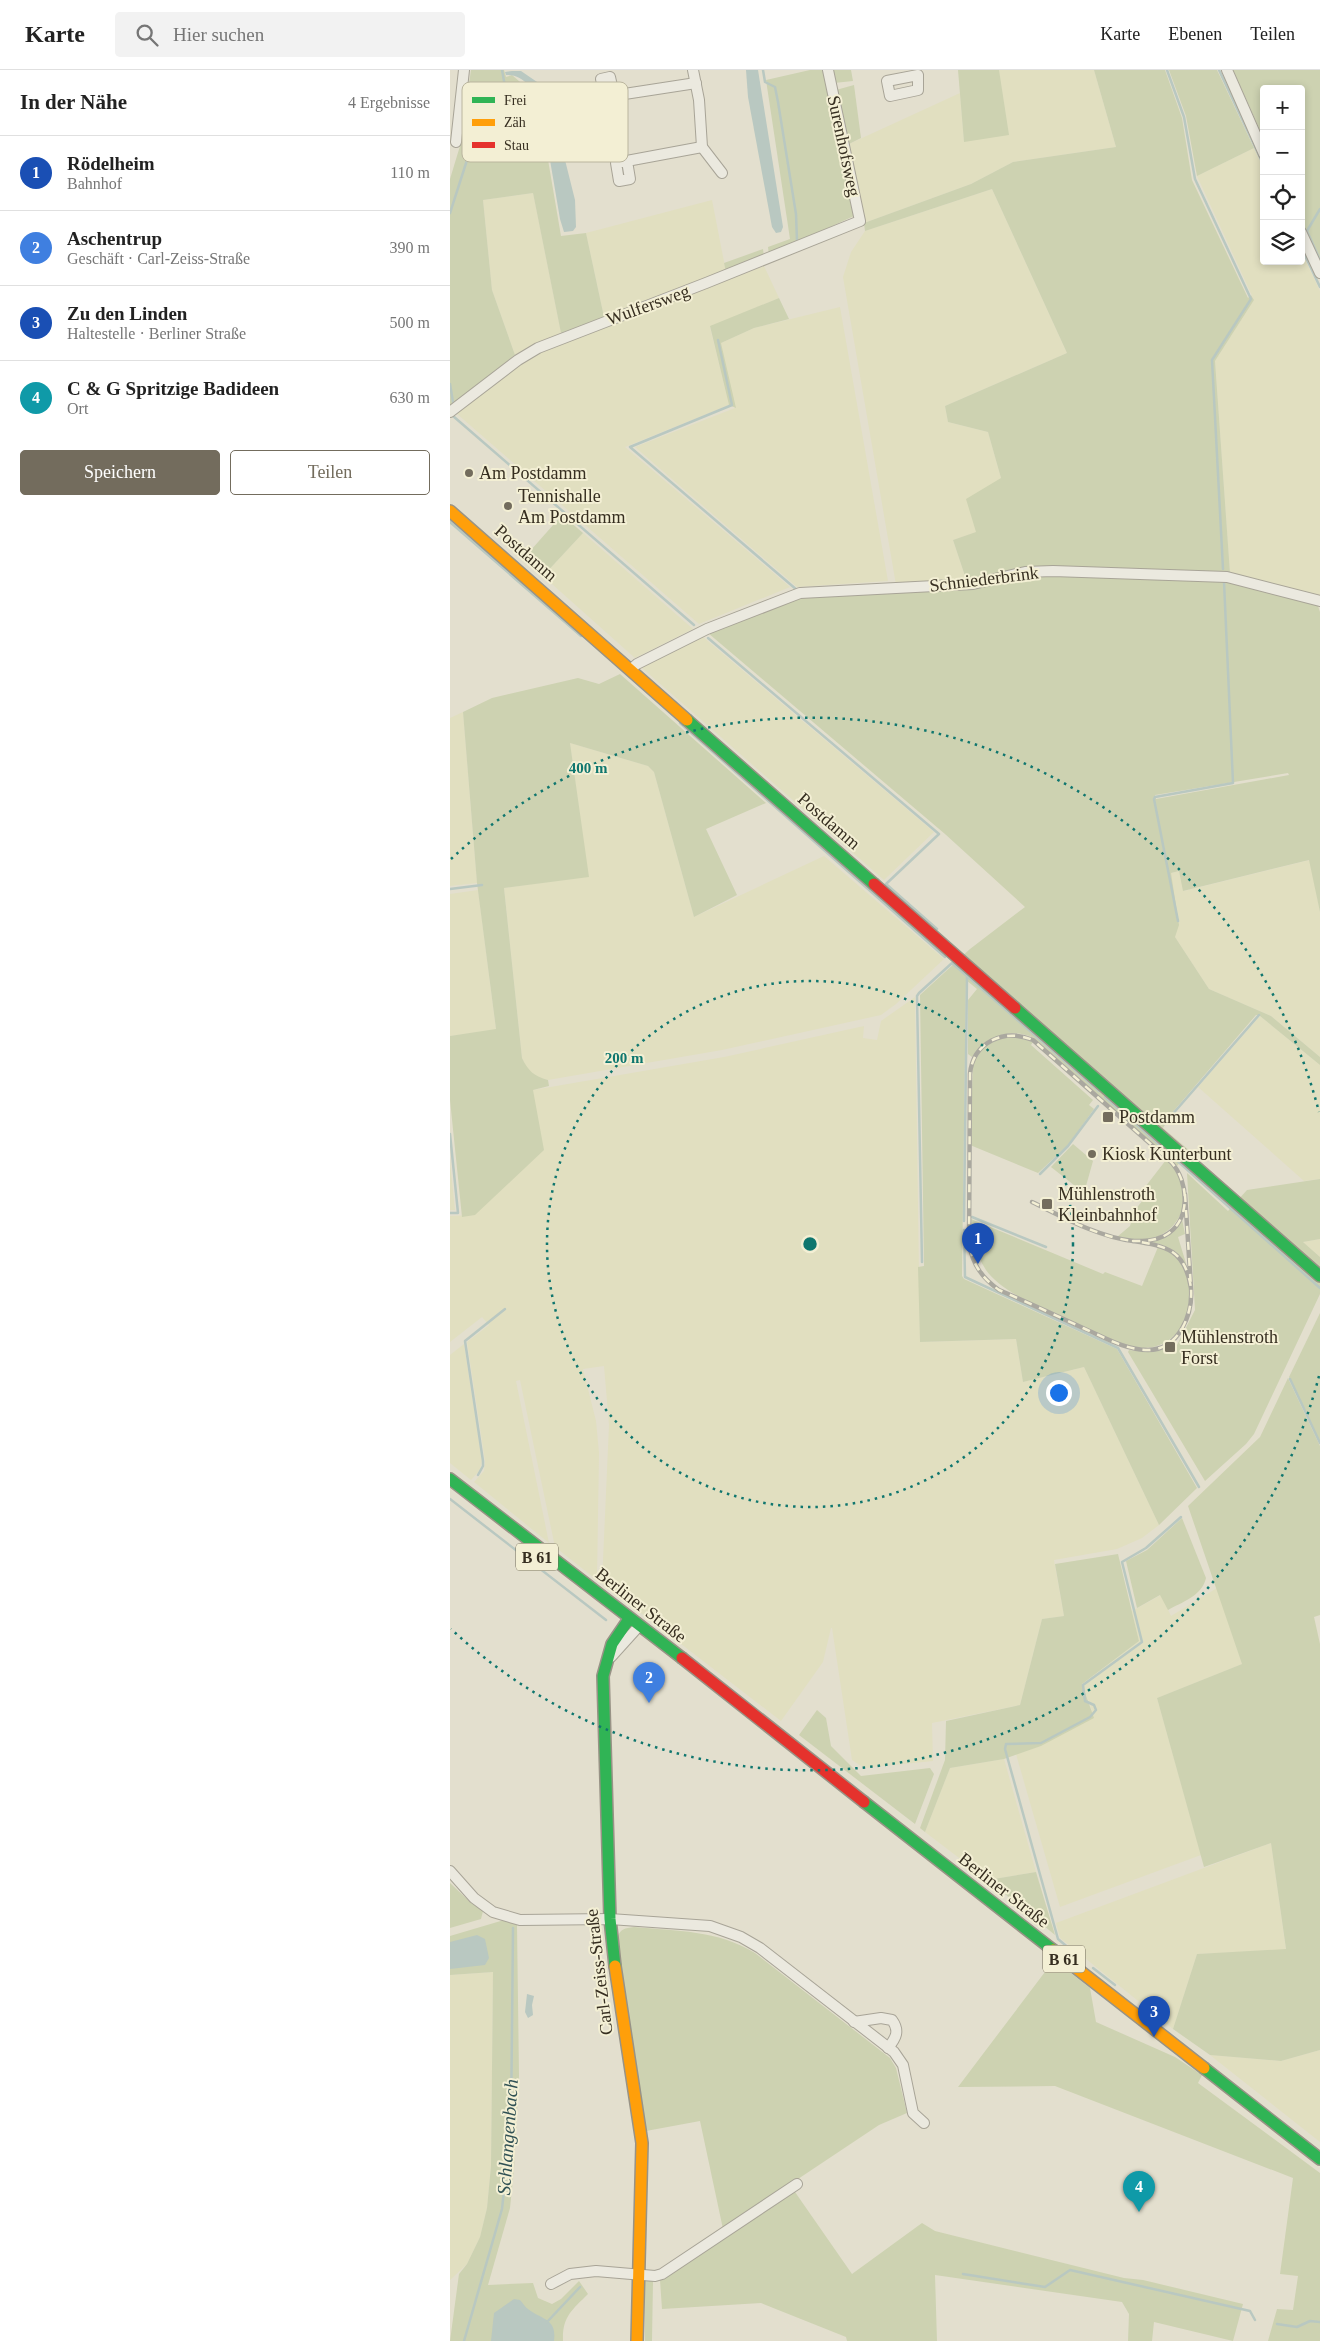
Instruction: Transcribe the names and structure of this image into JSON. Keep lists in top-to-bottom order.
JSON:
{
  "streets": {
    "street": [
      "Surenhofsweg",
      "Wulfersweg",
      "Postdamm",
      "Schniederbrink",
      "B 61",
      "Berliner Straße",
      "Carl-Zeiss-Straße"
    ]
  },
  "crossings": [
    ["Surenhofsweg", "Wulfersweg"],
    ["Postdamm", "Schniederbrink"],
    ["Berliner Straße", "Carl-Zeiss-Straße"]
  ],
  "water": ["Schlangenbach"],
  "places": {
    "other": ["Am Postdamm", "Tennishalle Am Postdamm", "Kiosk Kunterbunt"],
    "transit": ["Postdamm", "Mühlenstroth Kleinbahnhof", "Mühlenstroth Forst"]
  },
  "legend": ["Frei", "Zäh", "Stau"],
  "page": {
    "header": "Karte",
    "search": "Hier suchen",
    "nav": ["Karte", "Ebenen", "Teilen"],
    "heading": ["In der Nähe", "4 Ergebnisse"],
    "map_buttons": ["+", "−"],
    "list": [
      {
        "mark": "1",
        "name": "Rödelheim",
        "note": "Bahnhof",
        "value": "110 m"
      },
      {
        "mark": "2",
        "name": "Aschentrup",
        "note": "Geschäft · Carl-Zeiss-Straße",
        "value": "390 m"
      },
      {
        "mark": "3",
        "name": "Zu den Linden",
        "note": "Haltestelle · Berliner Straße",
        "value": "500 m"
      },
      {
        "mark": "4",
        "name": "C & G Spritzige Badideen",
        "note": "Ort",
        "value": "630 m"
      }
    ],
    "buttons": ["Speichern", "Teilen"],
    "pins": [
      "1",
      "2",
      "3",
      "4"
    ]
  },
  "rings": ["400 m", "200 m"]
}
